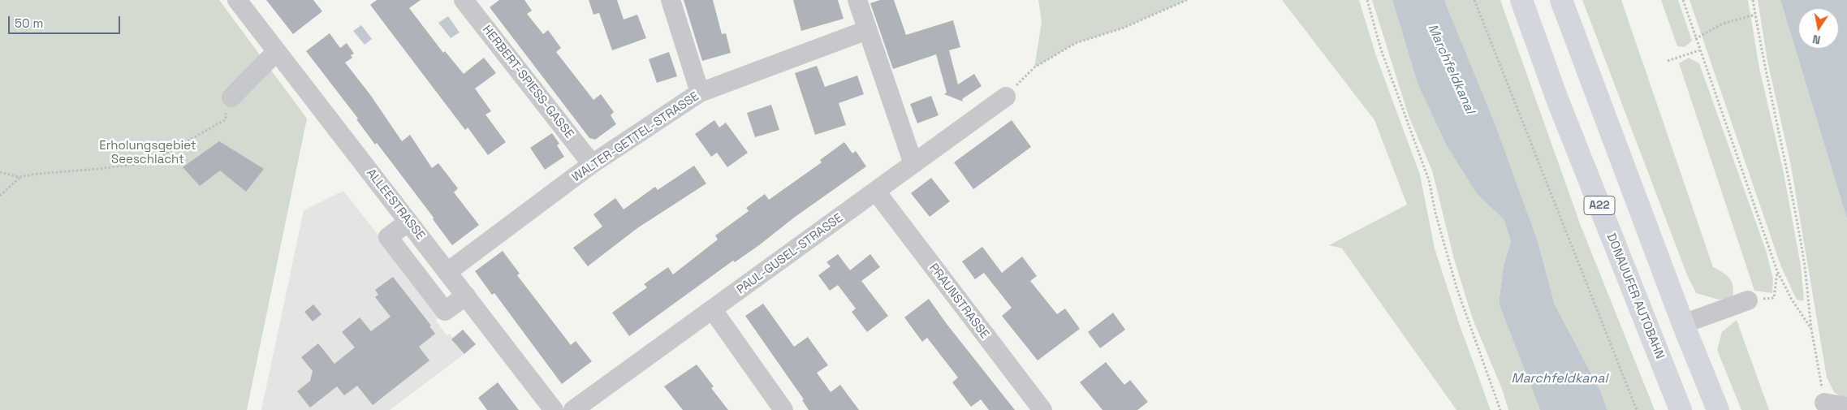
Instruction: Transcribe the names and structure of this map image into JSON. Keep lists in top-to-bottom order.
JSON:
{
  "streets": {
    "highway": ["A22", "DONAUUFER AUTOBAHN"],
    "street": [
      "HERBERT-SPIESS-GASSE",
      "WALTER-GETTEL-STRASSE",
      "ALLEESTRASSE",
      "PAUL-GUSEL-STRASSE",
      "PRAUNSTRASSE"
    ]
  },
  "crossings": [
    ["HERBERT-SPIESS-GASSE", "WALTER-GETTEL-STRASSE"],
    ["WALTER-GETTEL-STRASSE", "ALLEESTRASSE"],
    ["PAUL-GUSEL-STRASSE", "PRAUNSTRASSE"]
  ],
  "water": ["Marchfeldkanal"],
  "parks": ["Erholungsgebiet Seeschlacht"],
  "scale_bar": "50 m",
  "north": "bottom"
}
